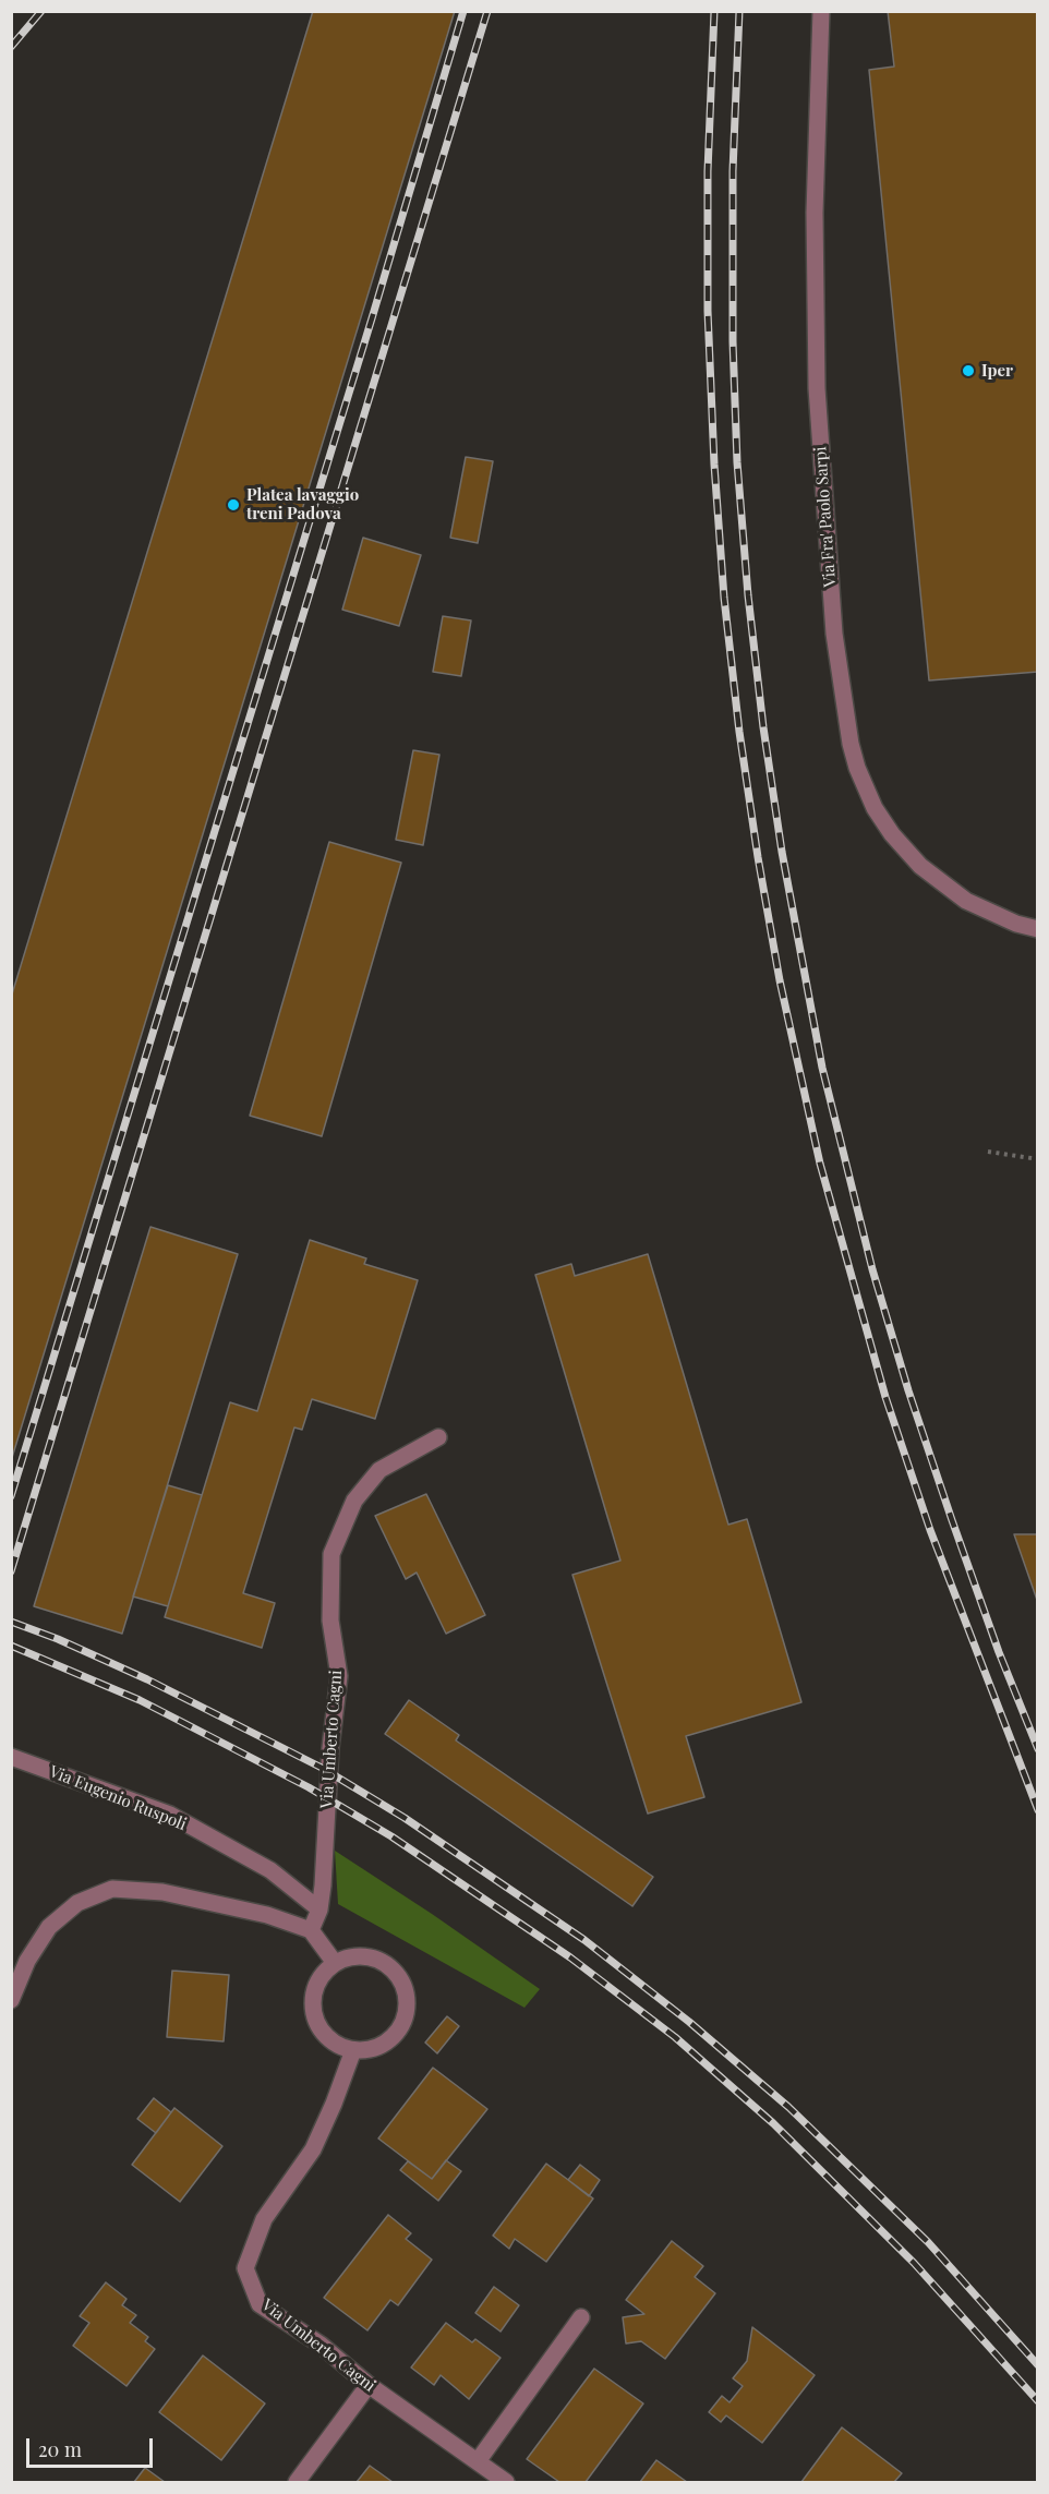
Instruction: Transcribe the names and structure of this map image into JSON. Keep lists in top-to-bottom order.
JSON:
{
  "streets": {
    "street": ["Via Fra' Paolo Sarpi", "Via Umberto Cagni", "Via Eugenio Ruspoli"]
  },
  "crossings": [
    ["Via Umberto Cagni", "Via Eugenio Ruspoli"]
  ],
  "places": ["Iper", "Platea lavaggio treni Padova"],
  "scale_bar": "20 m"
}
